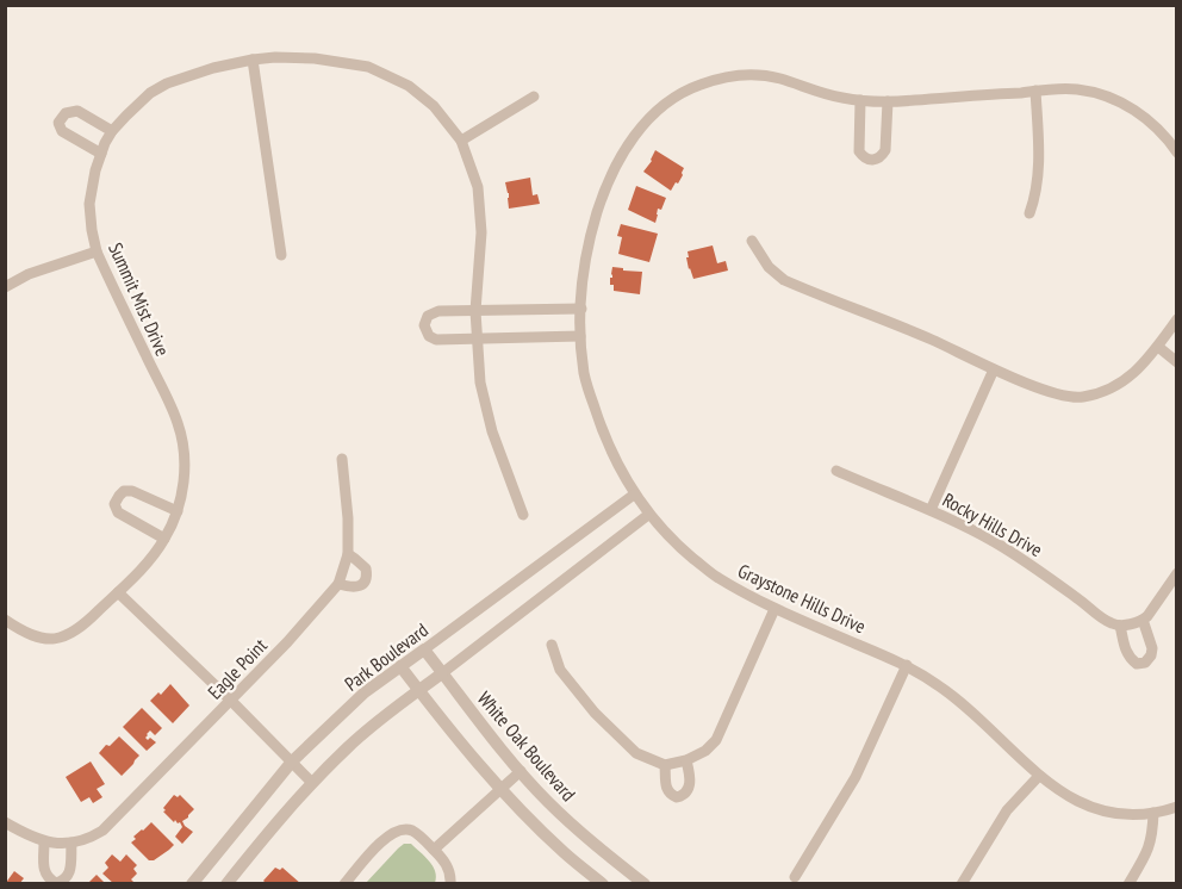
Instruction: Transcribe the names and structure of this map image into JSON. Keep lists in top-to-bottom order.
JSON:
{
  "streets": {
    "street": [
      "Summit Mist Drive",
      "Rocky Hills Drive",
      "Graystone Hills Drive",
      "Park Boulevard",
      "Eagle Point",
      "White Oak Boulevard"
    ]
  },
  "crossings": [
    ["Graystone Hills Drive", "Park Boulevard"],
    ["Park Boulevard", "White Oak Boulevard"]
  ]
}
